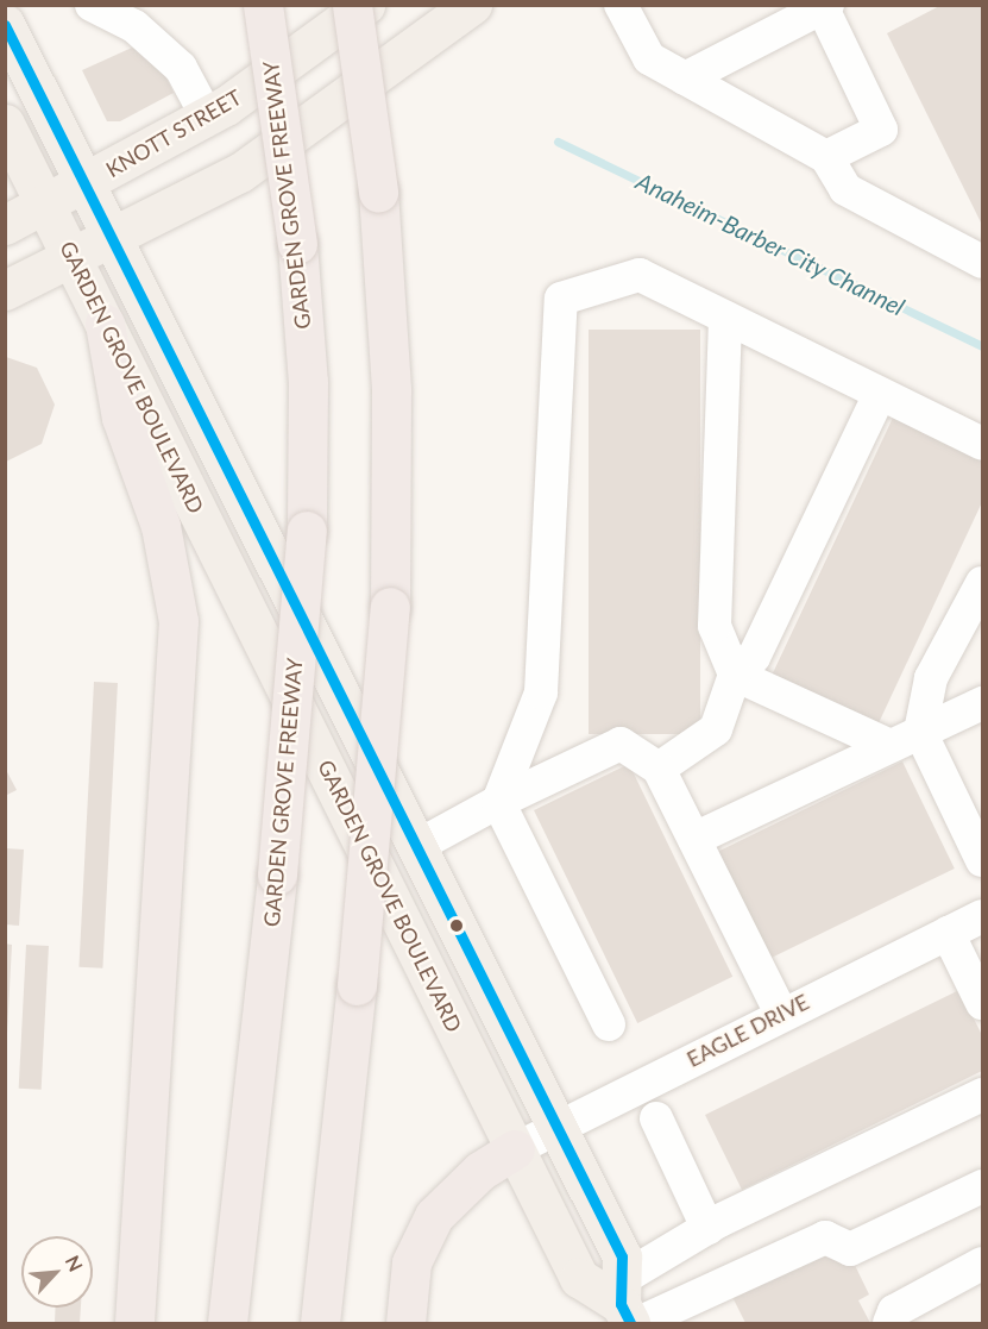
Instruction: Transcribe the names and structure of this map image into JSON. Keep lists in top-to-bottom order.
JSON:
{
  "streets": {
    "highway": ["GARDEN GROVE FREEWAY"],
    "main road": ["KNOTT STREET", "GARDEN GROVE BOULEVARD"],
    "street": ["EAGLE DRIVE"]
  },
  "crossings": [
    ["KNOTT STREET", "GARDEN GROVE BOULEVARD"],
    ["GARDEN GROVE BOULEVARD", "EAGLE DRIVE"]
  ],
  "water": ["Anaheim-Barber City Channel"],
  "north": "top right"
}
